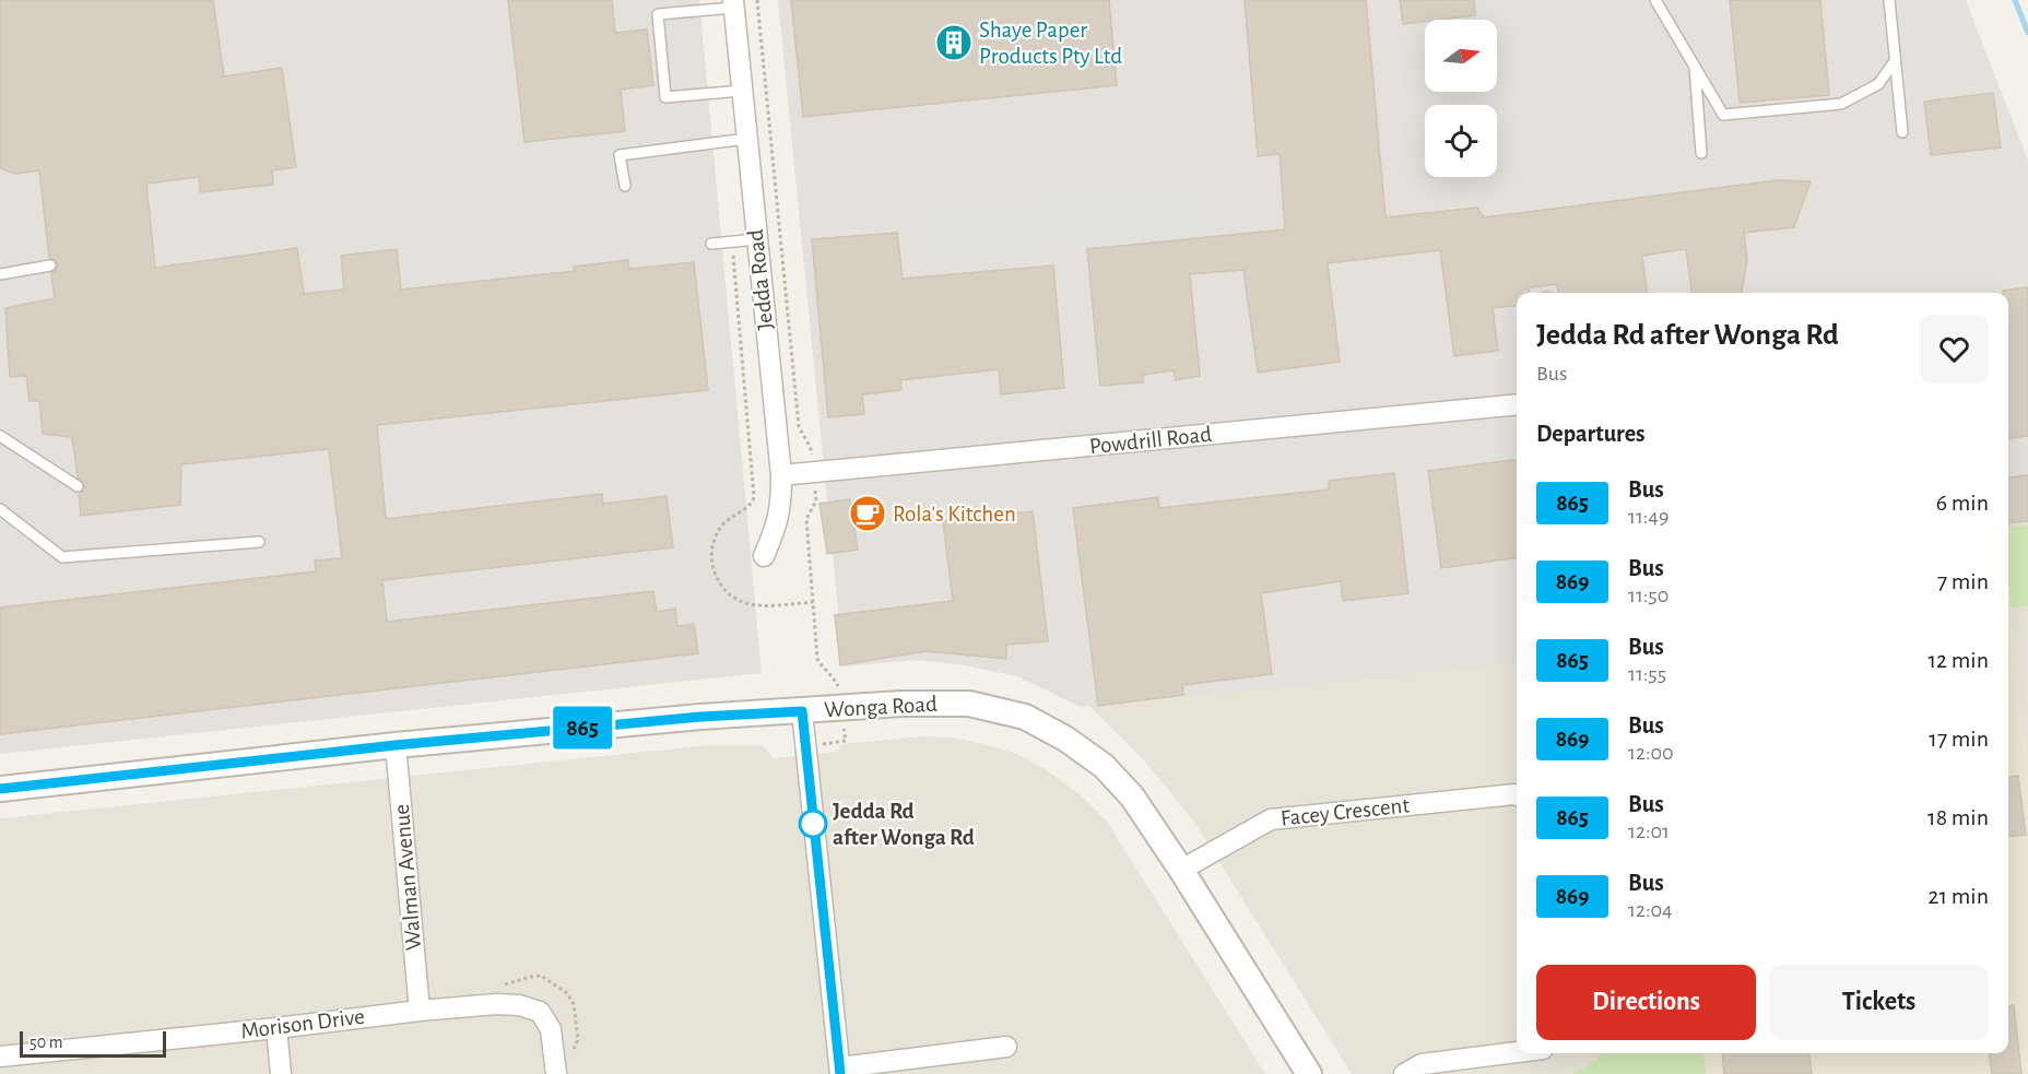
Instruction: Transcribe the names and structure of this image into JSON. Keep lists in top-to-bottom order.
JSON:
{
  "streets": {
    "street": [
      "Jedda Road",
      "Powdrill Road",
      "Wonga Road",
      "Facey Crescent",
      "Walman Avenue",
      "Morison Drive"
    ]
  },
  "crossings": [
    ["Jedda Road", "Powdrill Road"],
    ["Wonga Road", "Facey Crescent"],
    ["Wonga Road", "Walman Avenue"],
    ["Walman Avenue", "Morison Drive"]
  ],
  "places": {
    "building": ["Shaye Paper Products Pty Ltd"],
    "cafe": ["Rola's Kitchen"],
    "other": ["Jedda Rd after Wonga Rd"]
  },
  "lines": ["bus line 865"],
  "scale_bar": "50 m",
  "north": "right",
  "page": {
    "on_map": "865",
    "heading": [
      ["Jedda Rd after Wonga Rd", "Bus"],
      "Departures"
    ],
    "list": [
      {
        "mark": "865",
        "name": "Bus",
        "note": "11:49",
        "value": "6 min"
      },
      {
        "mark": "869",
        "name": "Bus",
        "note": "11:50",
        "value": "7 min"
      },
      {
        "mark": "865",
        "name": "Bus",
        "note": "11:55",
        "value": "12 min"
      },
      {
        "mark": "869",
        "name": "Bus",
        "note": "12:00",
        "value": "17 min"
      },
      {
        "mark": "865",
        "name": "Bus",
        "note": "12:01",
        "value": "18 min"
      },
      {
        "mark": "869",
        "name": "Bus",
        "note": "12:04",
        "value": "21 min"
      }
    ],
    "buttons": ["Directions", "Tickets"],
    "scale": "50 m"
  }
}
